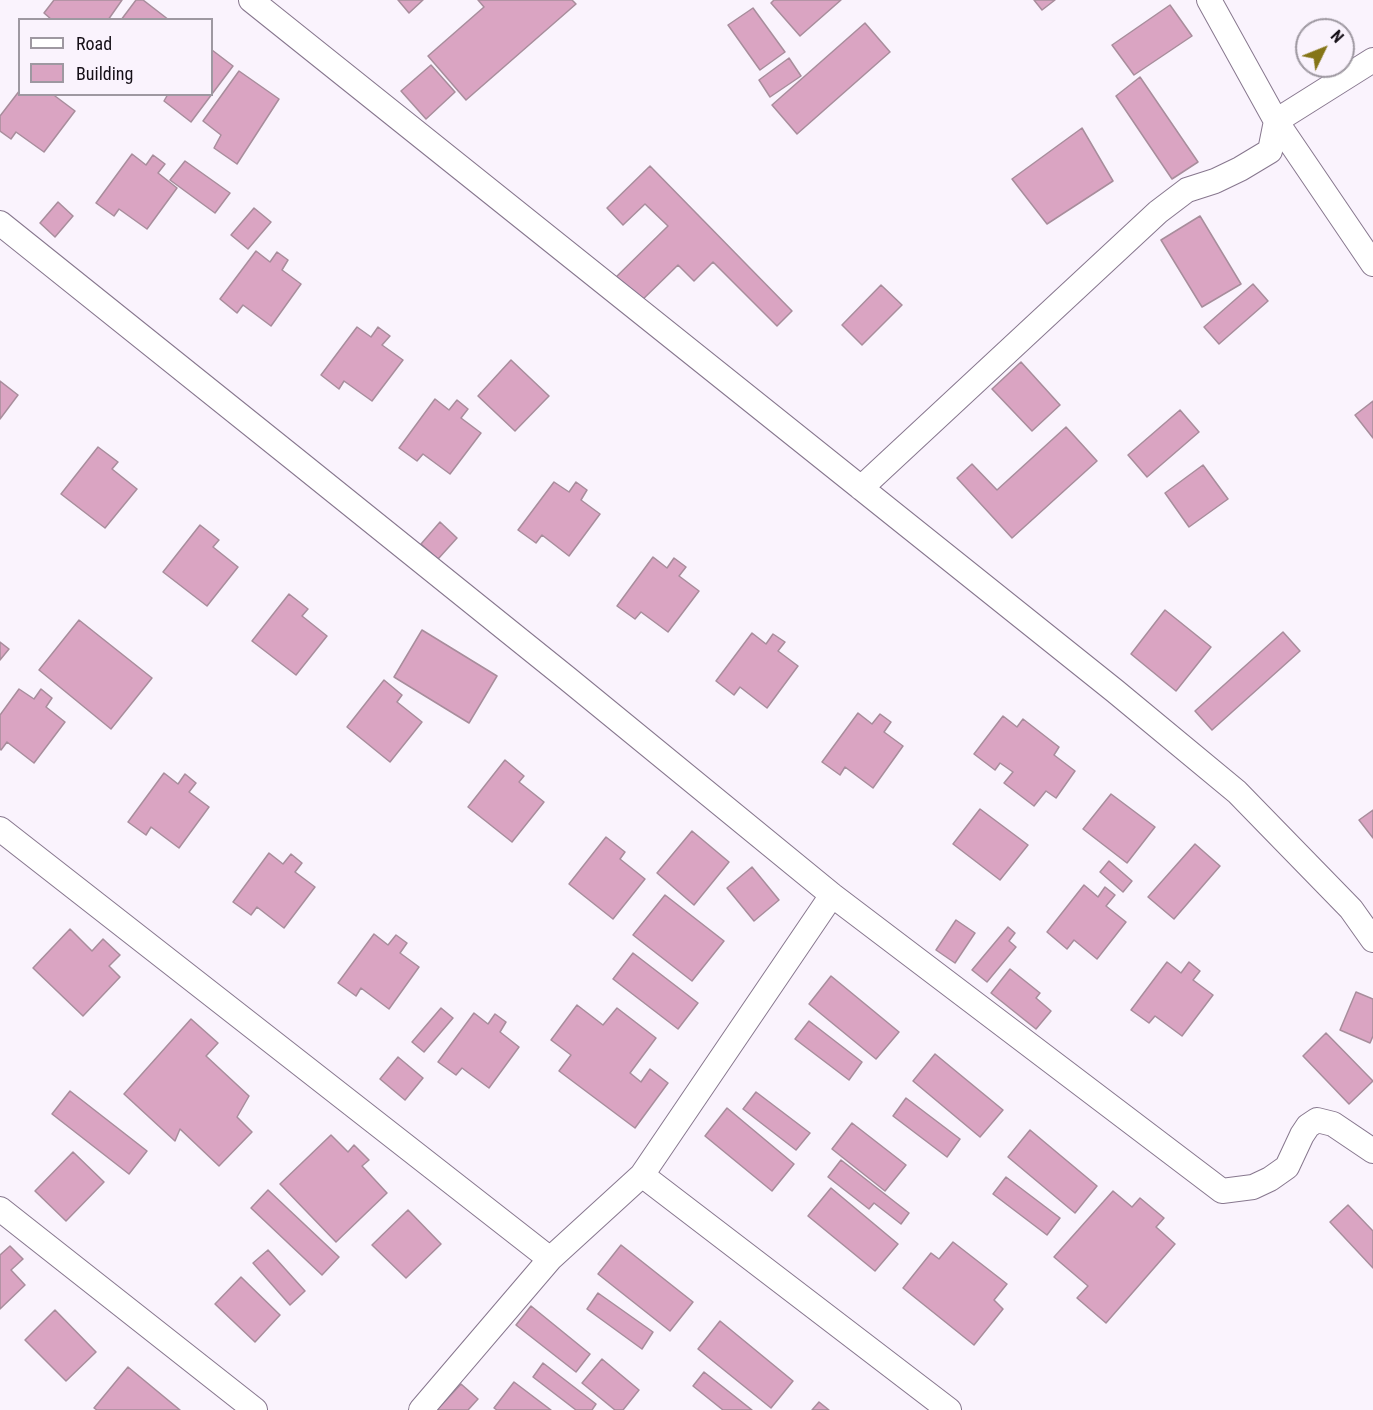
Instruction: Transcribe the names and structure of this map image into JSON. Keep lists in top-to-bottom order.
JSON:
{
  "legend": ["Road", "Building"],
  "north": "top right"
}
